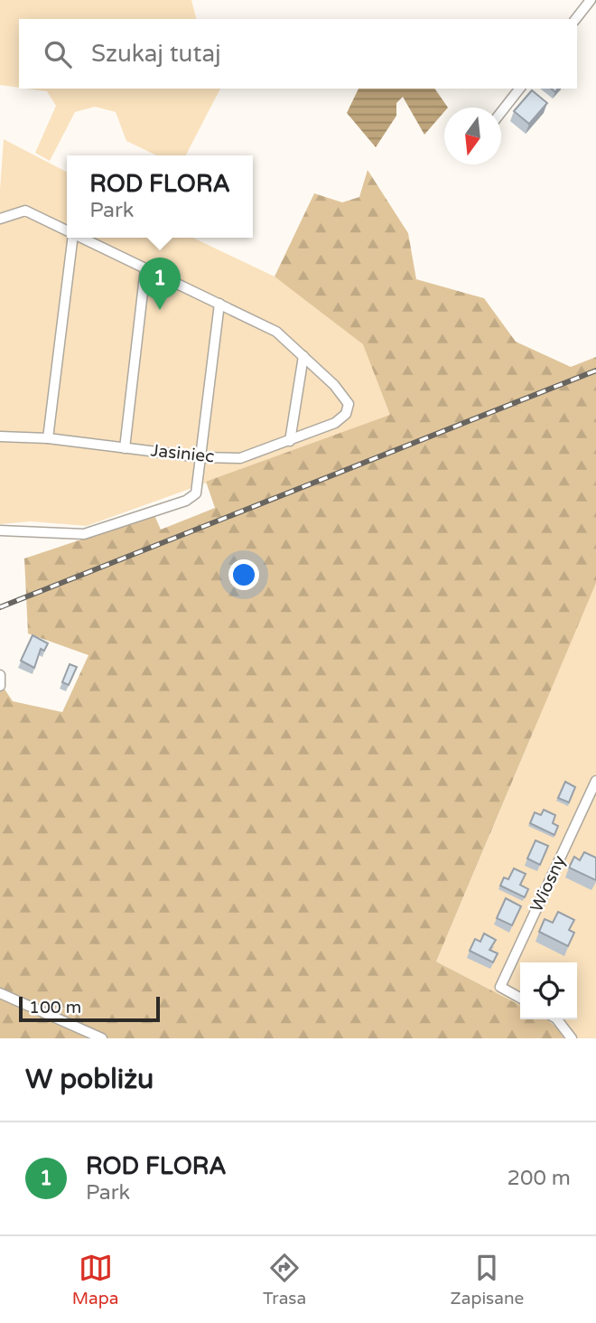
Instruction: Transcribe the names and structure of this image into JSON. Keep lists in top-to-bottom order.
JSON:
{
  "streets": {
    "street": ["Jasiniec", "Wiosny"]
  },
  "scale_bar": "100 m",
  "north": "bottom",
  "page": {
    "search": "Szukaj tutaj",
    "popup": ["ROD FLORA", "Park"],
    "pins": "1",
    "scale": "100 m",
    "heading": "W pobliżu",
    "list": [
      {
        "mark": "1",
        "name": "ROD FLORA",
        "note": "Park",
        "value": "200 m"
      }
    ],
    "nav": ["Mapa", "Trasa", "Zapisane"]
  }
}
